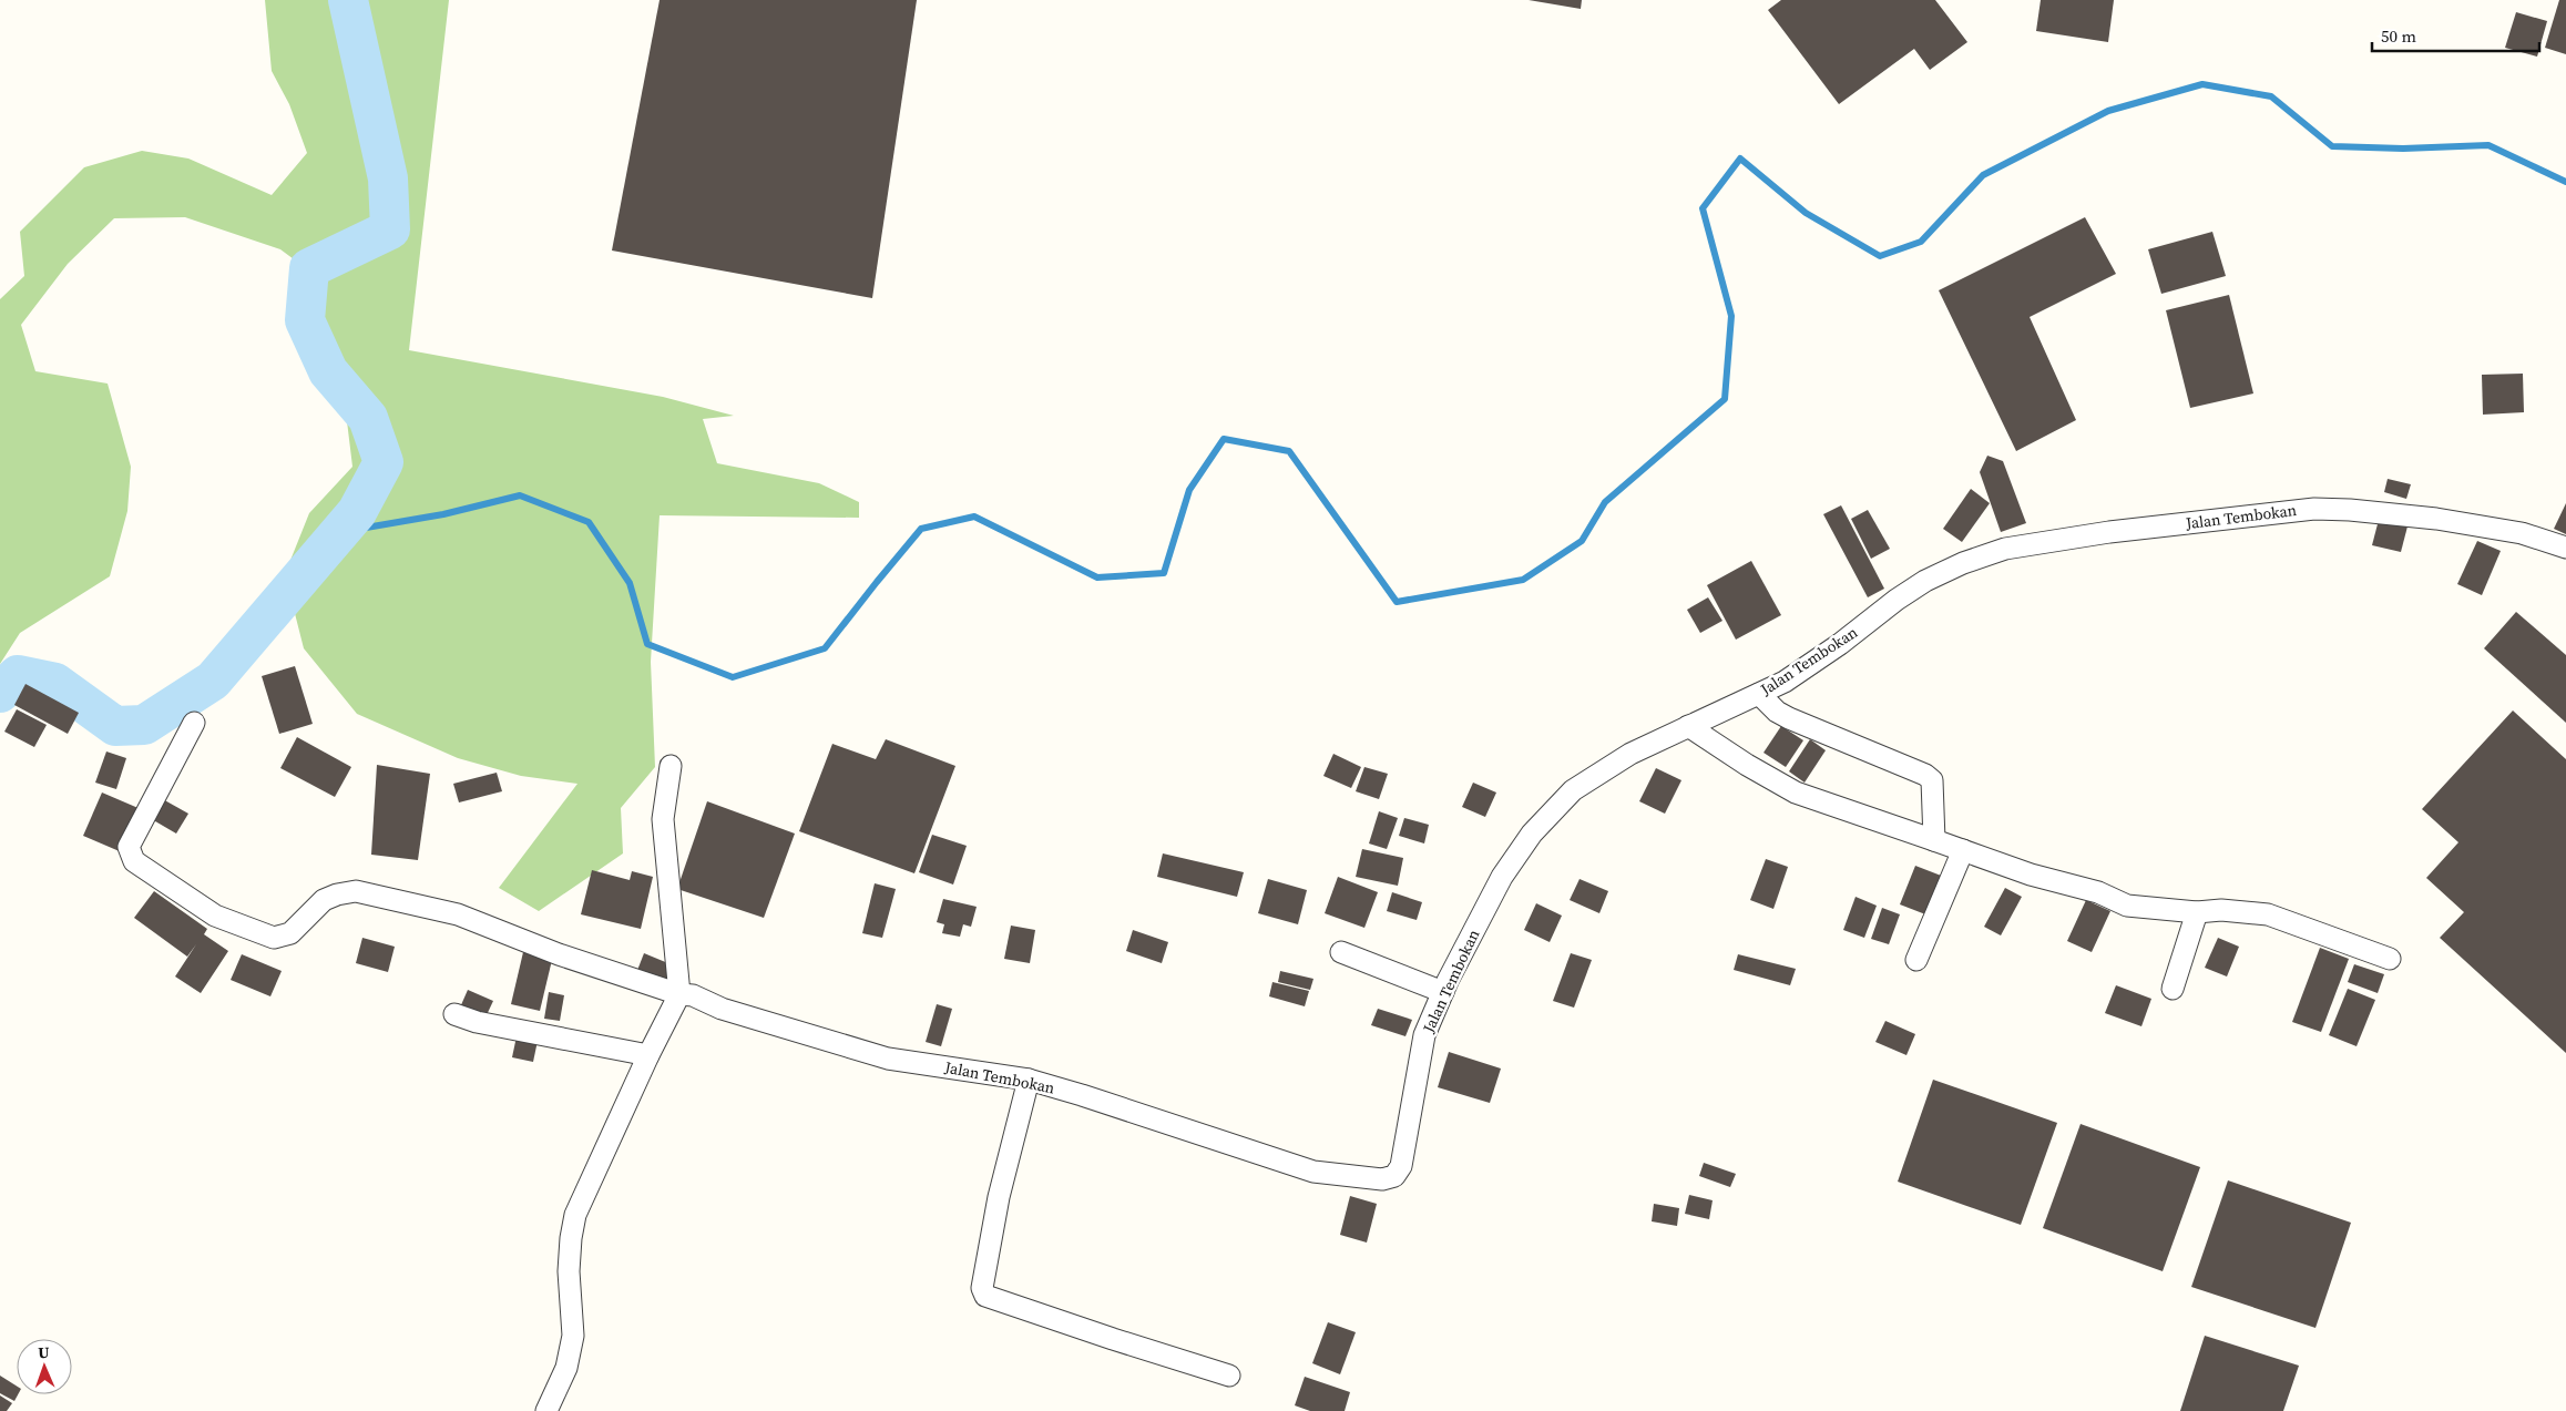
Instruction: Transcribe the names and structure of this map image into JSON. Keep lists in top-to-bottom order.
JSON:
{
  "streets": {
    "street": ["Jalan Tembokan"]
  },
  "scale_bar": "50 m",
  "north": "top"
}
